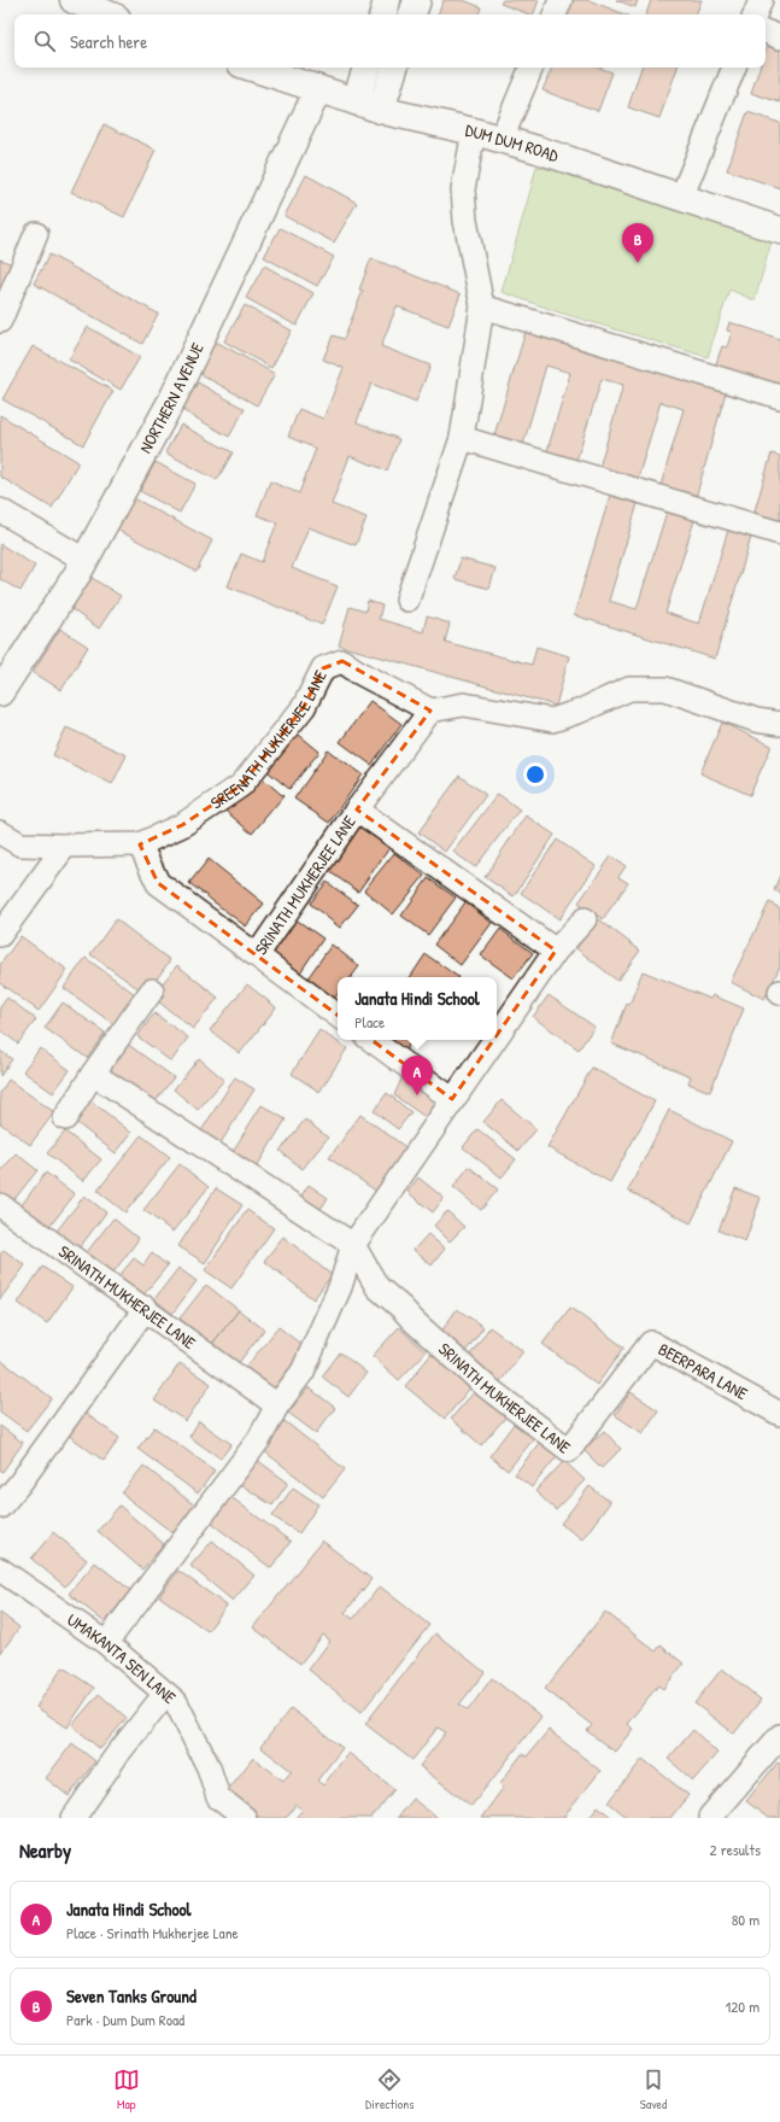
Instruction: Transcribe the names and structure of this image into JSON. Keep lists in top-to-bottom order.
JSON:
{
  "streets": {
    "street": [
      "DUM DUM ROAD",
      "NORTHERN AVENUE",
      "SREENATH MUKHERJEE LANE",
      "SRINATH MUKHERJEE LANE",
      "BEERPARA LANE",
      "UMAKANTA SEN LANE"
    ]
  },
  "crossings": [
    ["DUM DUM ROAD", "NORTHERN AVENUE"],
    ["SRINATH MUKHERJEE LANE", "BEERPARA LANE"]
  ],
  "page": {
    "search": "Search here",
    "pins": ["B", "A"],
    "popup": ["Janata Hindi School", "Place"],
    "heading": ["Nearby", "2 results"],
    "list": [
      {
        "mark": "A",
        "name": "Janata Hindi School",
        "note": "Place · Srinath Mukherjee Lane",
        "value": "80 m"
      },
      {
        "mark": "B",
        "name": "Seven Tanks Ground",
        "note": "Park · Dum Dum Road",
        "value": "120 m"
      }
    ],
    "nav": ["Map", "Directions", "Saved"]
  }
}
